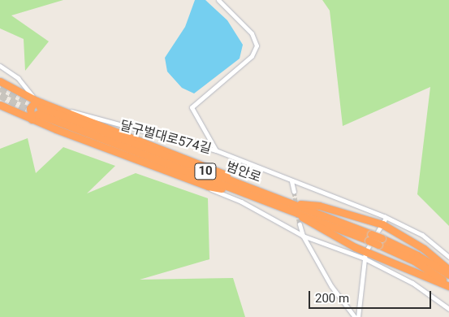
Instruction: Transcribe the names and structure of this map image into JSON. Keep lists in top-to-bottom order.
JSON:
{
  "streets": {
    "highway": ["10", "범안로"],
    "street": ["달구벌대로574길"]
  },
  "crossings": [
    ["10", "범안로"]
  ],
  "scale_bar": "200 m"
}
